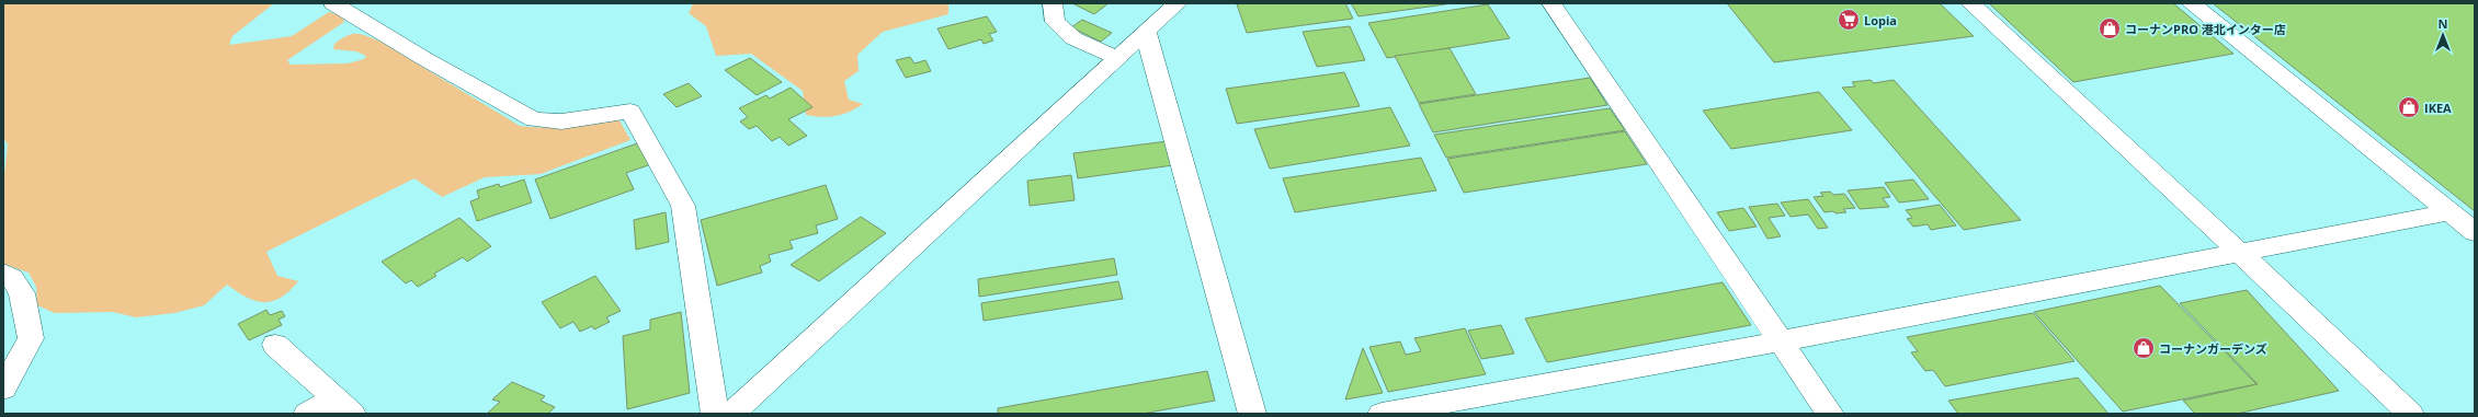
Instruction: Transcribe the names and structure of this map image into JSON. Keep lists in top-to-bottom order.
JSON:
{
  "places": {
    "supermarket": ["Lopia"],
    "shop": ["コーナンPRO 港北インター店", "IKEA", "コーナンガーデンズ"]
  },
  "north": "top"
}
